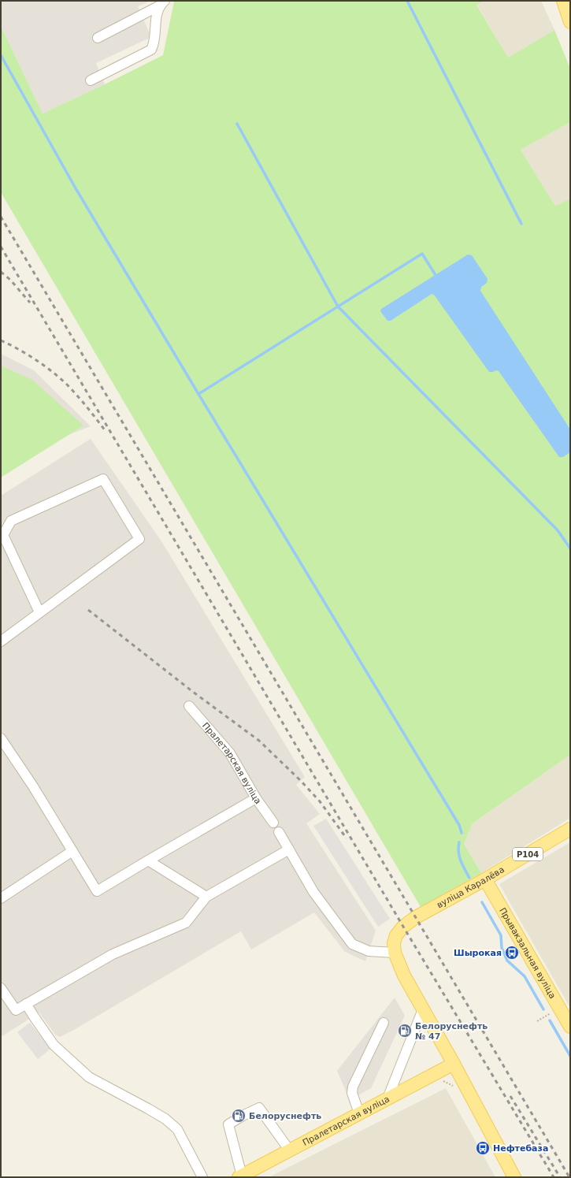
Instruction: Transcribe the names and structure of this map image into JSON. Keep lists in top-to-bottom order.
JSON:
{
  "streets": {
    "main road": [
      "Пралетарская вуліца",
      "Р104",
      "вуліца Каралёва",
      "Прывакзальная вуліца"
    ]
  },
  "crossings": [
    ["вуліца Каралёва", "Прывакзальная вуліца"]
  ],
  "places": {
    "bus stop": ["Шырокая", "Нефтебаза"],
    "fuel station": ["Белоруснефть № 47", "Белоруснефть"]
  }
}
